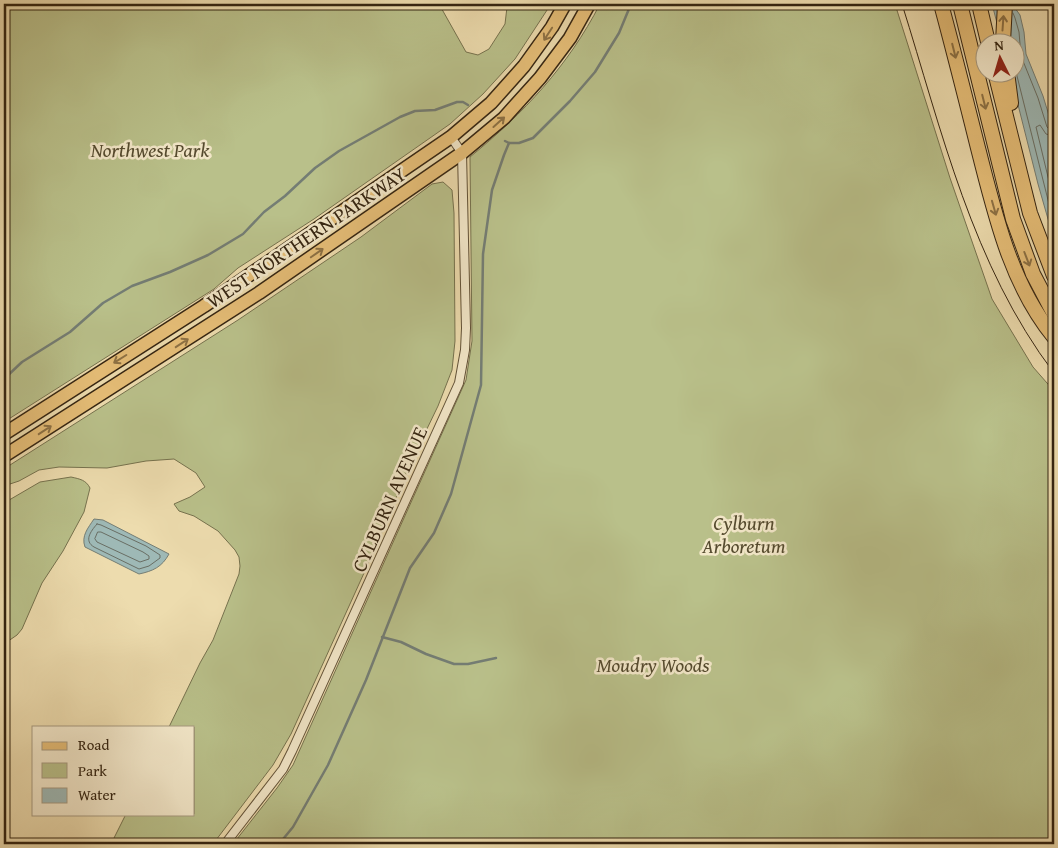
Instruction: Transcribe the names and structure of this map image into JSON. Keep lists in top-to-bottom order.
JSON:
{
  "streets": {
    "main road": ["WEST NORTHERN PARKWAY"],
    "street": ["CYLBURN AVENUE"]
  },
  "crossings": [
    ["WEST NORTHERN PARKWAY", "CYLBURN AVENUE"]
  ],
  "parks": ["Northwest Park", "Cylburn Arboretum", "Moudry Woods"],
  "legend": ["Road", "Park", "Water"],
  "north": "top"
}
